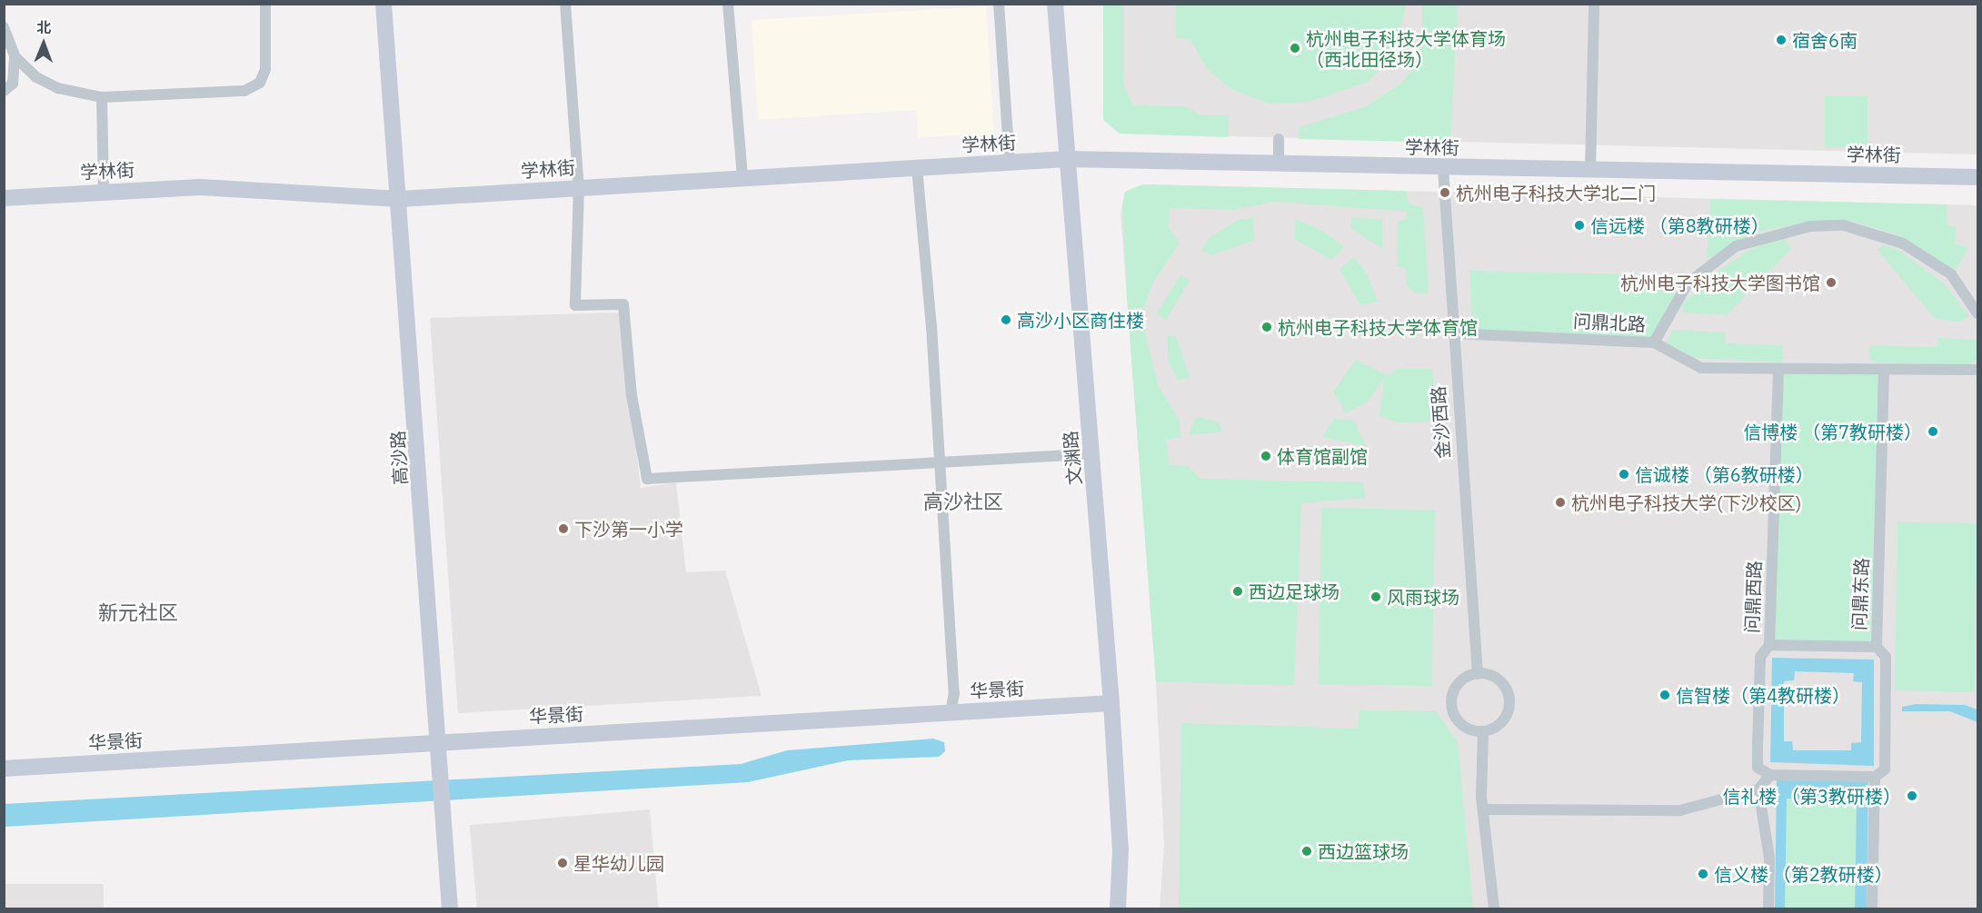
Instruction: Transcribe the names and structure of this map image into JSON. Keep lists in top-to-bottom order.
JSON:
{
  "streets": {
    "main road": [
      "学林街",
      "高沙路",
      "文渊路",
      "华景街"
    ],
    "street": [
      "问鼎北路",
      "金沙西路",
      "问鼎东路",
      "问鼎西路"
    ]
  },
  "crossings": [
    ["学林街", "金沙西路"],
    ["学林街", "高沙路"],
    ["学林街", "文渊路"],
    ["问鼎北路", "金沙西路"],
    ["高沙路", "华景街"],
    ["文渊路", "华景街"]
  ],
  "districts": ["高沙社区", "新元社区"],
  "places": [
    "宿舍6南",
    "杭州电子科技大学体育场 （西北田径场）",
    "杭州电子科技大学北二门",
    "信远楼 （第8教研楼）",
    "杭州电子科技大学图书馆",
    "高沙小区商住楼",
    "杭州电子科技大学体育馆",
    "信博楼 （第7教研楼）",
    "体育馆副馆",
    "信诚楼 （第6教研楼）",
    "杭州电子科技大学(下沙校区)",
    "下沙第一小学",
    "西边足球场",
    "风雨球场",
    "信智楼（第4教研楼）",
    "信礼楼 （第3教研楼）",
    "西边篮球场",
    "星华幼儿园",
    "信义楼 （第2教研楼）"
  ],
  "north": "top"
}
